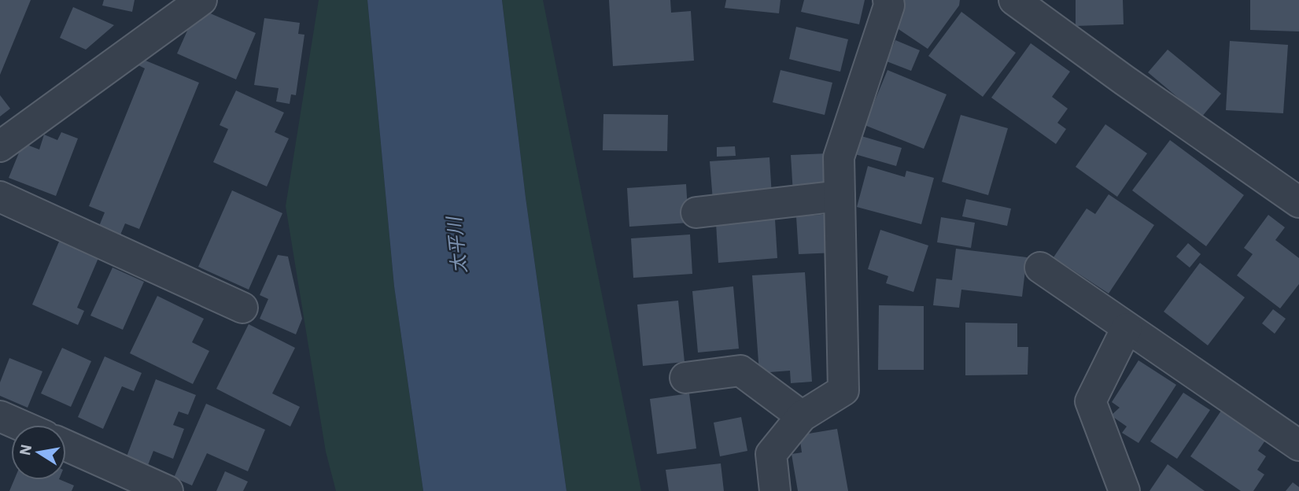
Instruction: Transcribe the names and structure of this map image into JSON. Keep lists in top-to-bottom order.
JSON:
{
  "water": ["太平川"],
  "north": "left"
}
